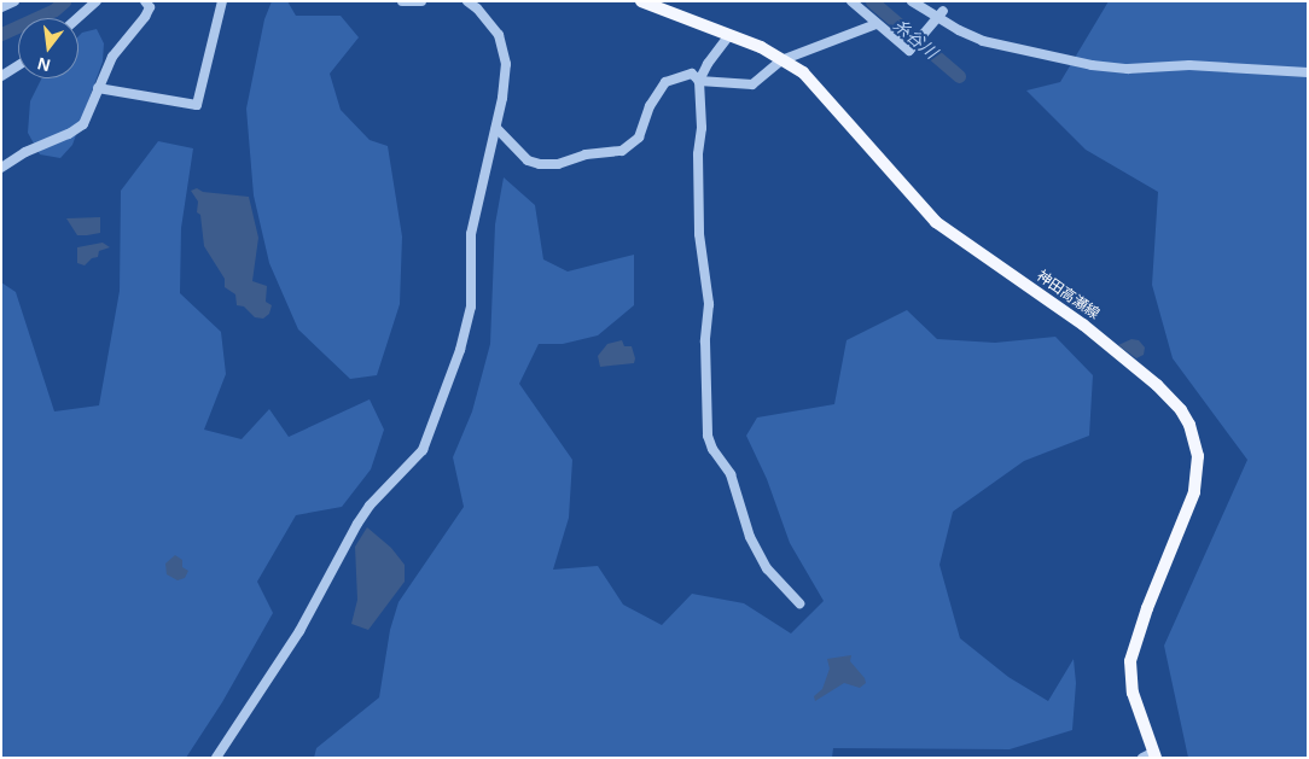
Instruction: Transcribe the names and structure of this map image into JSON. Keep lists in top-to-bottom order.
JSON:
{
  "streets": {
    "main road": ["神田高瀬線"]
  },
  "water": ["糸谷川"],
  "north": "bottom"
}
